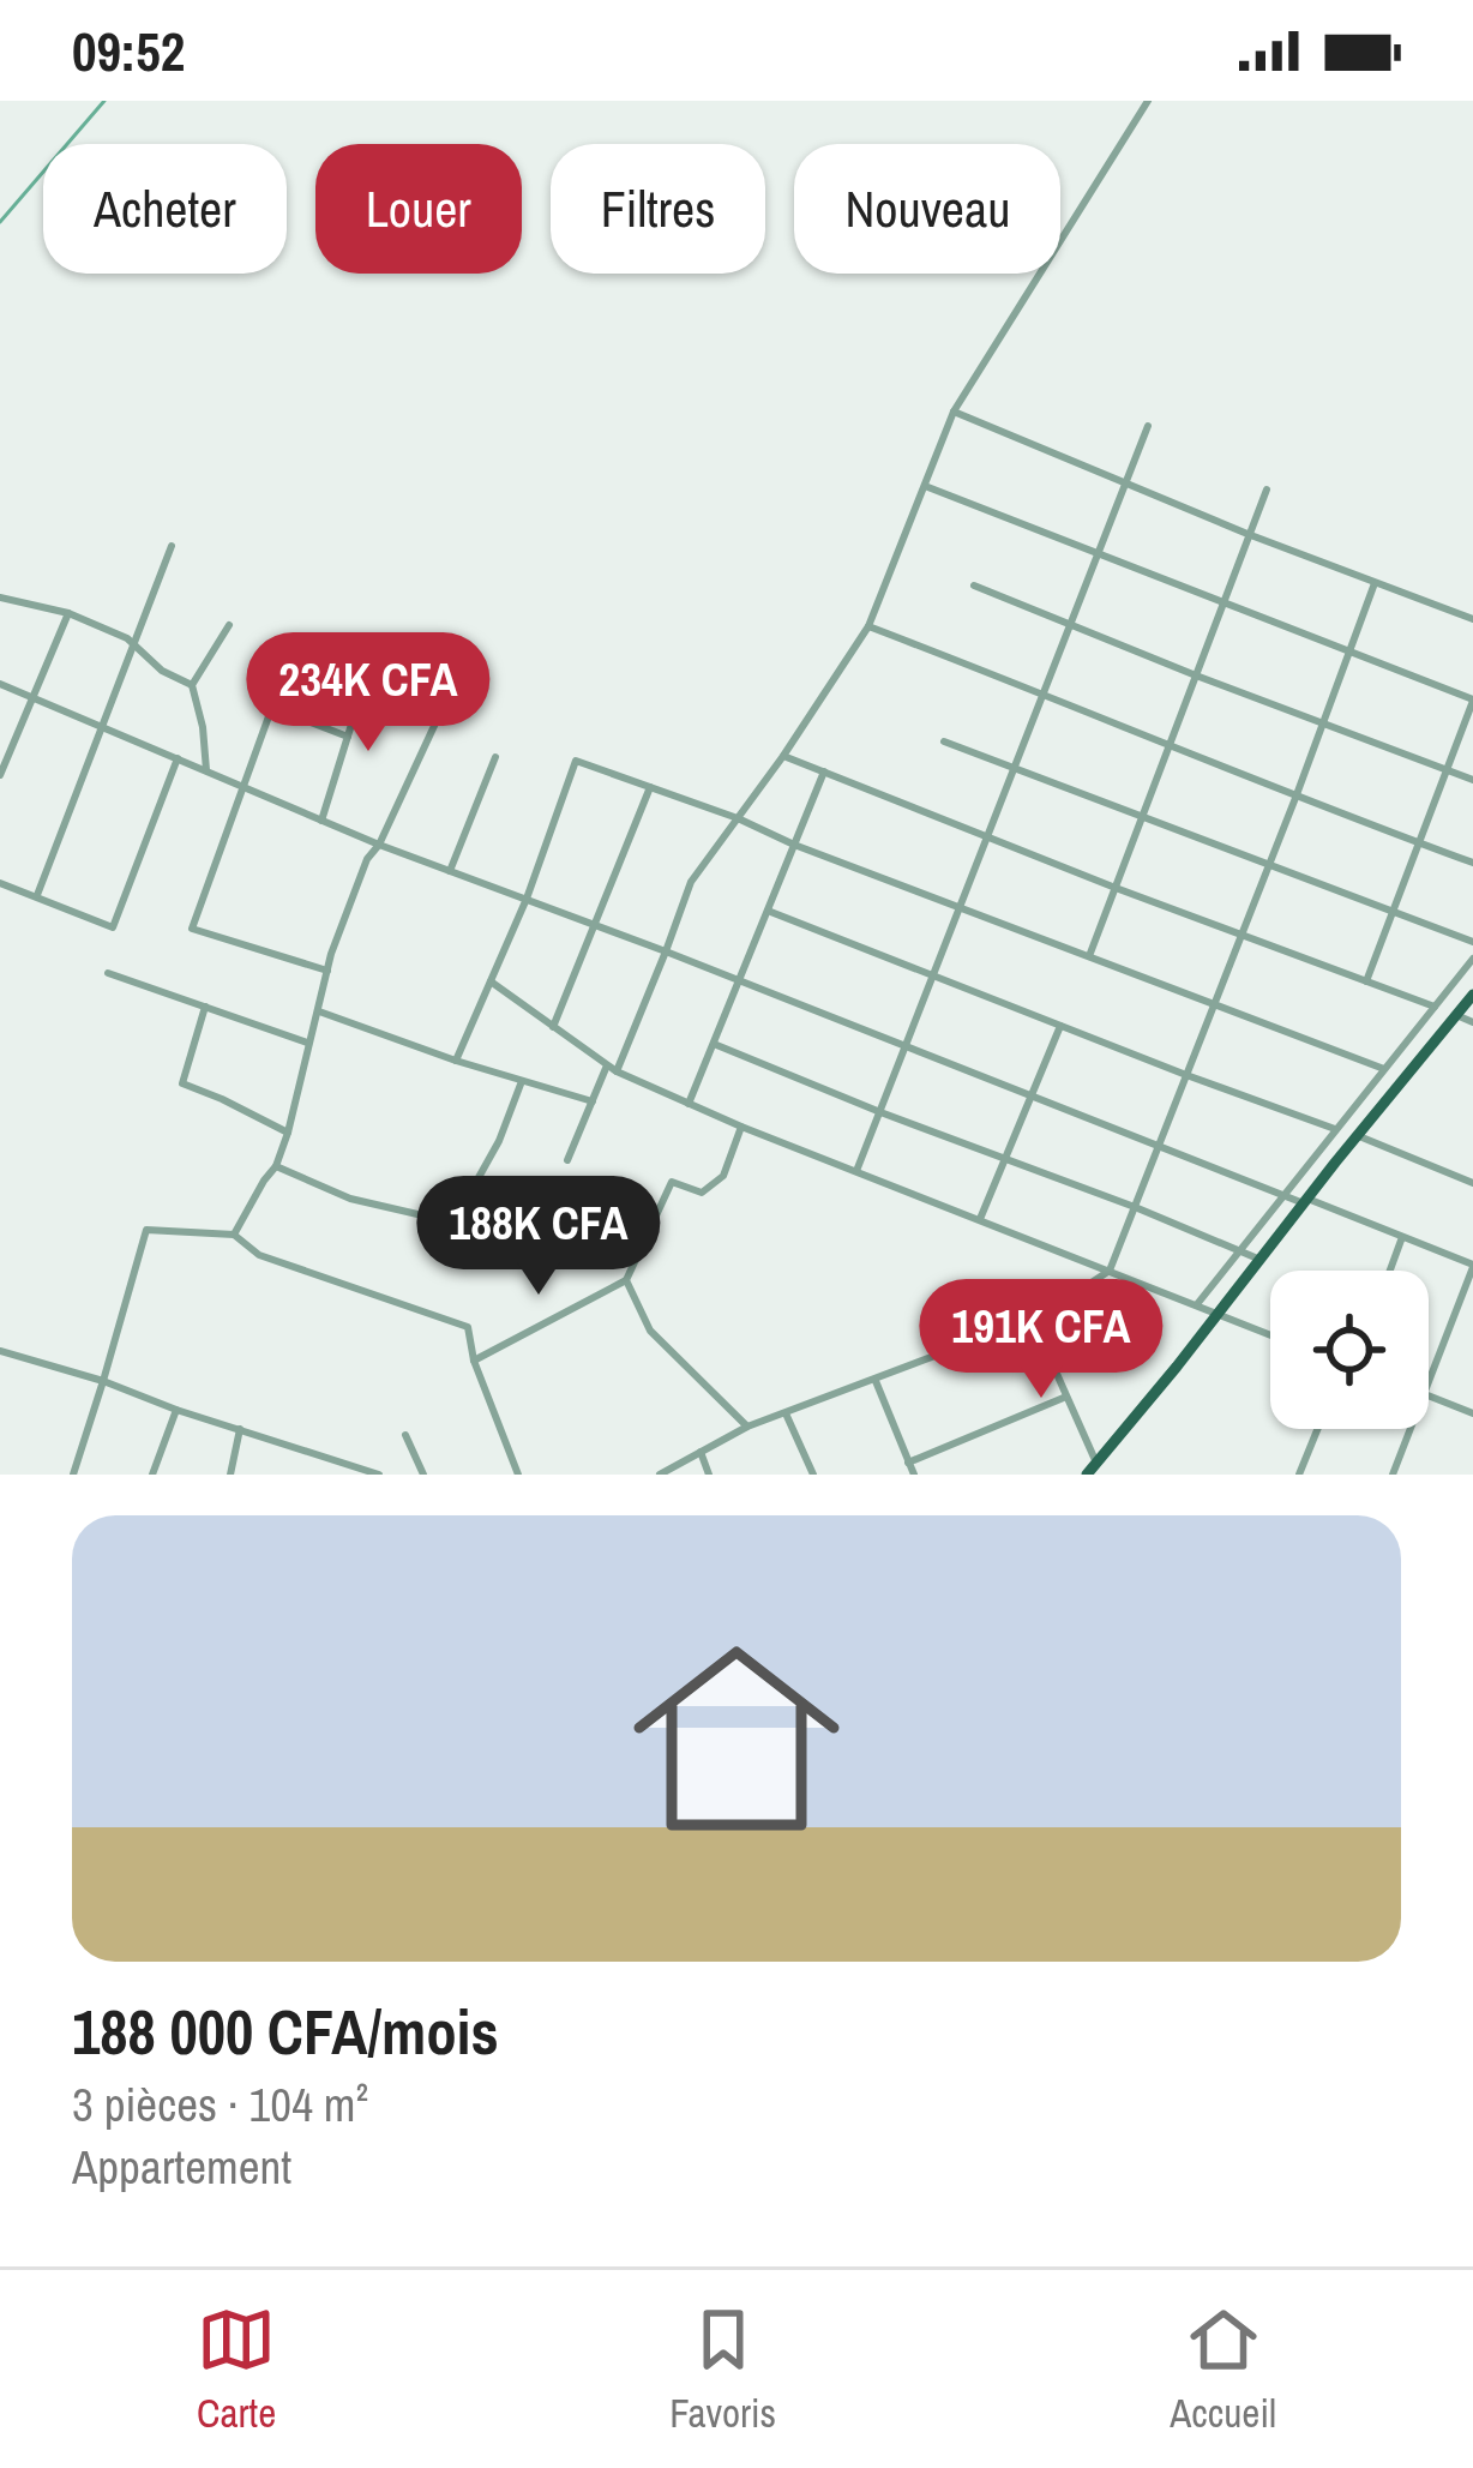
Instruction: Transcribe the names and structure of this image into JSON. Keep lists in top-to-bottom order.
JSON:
{
  "page": {
    "status": "09:52",
    "chip": [
      "Acheter",
      "Louer",
      "Filtres",
      "Nouveau"
    ],
    "price": ["234K CFA", "188K CFA", "191K CFA"],
    "list": [
      {
        "name": "188 000 CFA/mois",
        "note": "3 pièces · 104 m² · Appartement"
      }
    ],
    "tabs": ["Carte", "Favoris", "Accueil"]
  }
}
